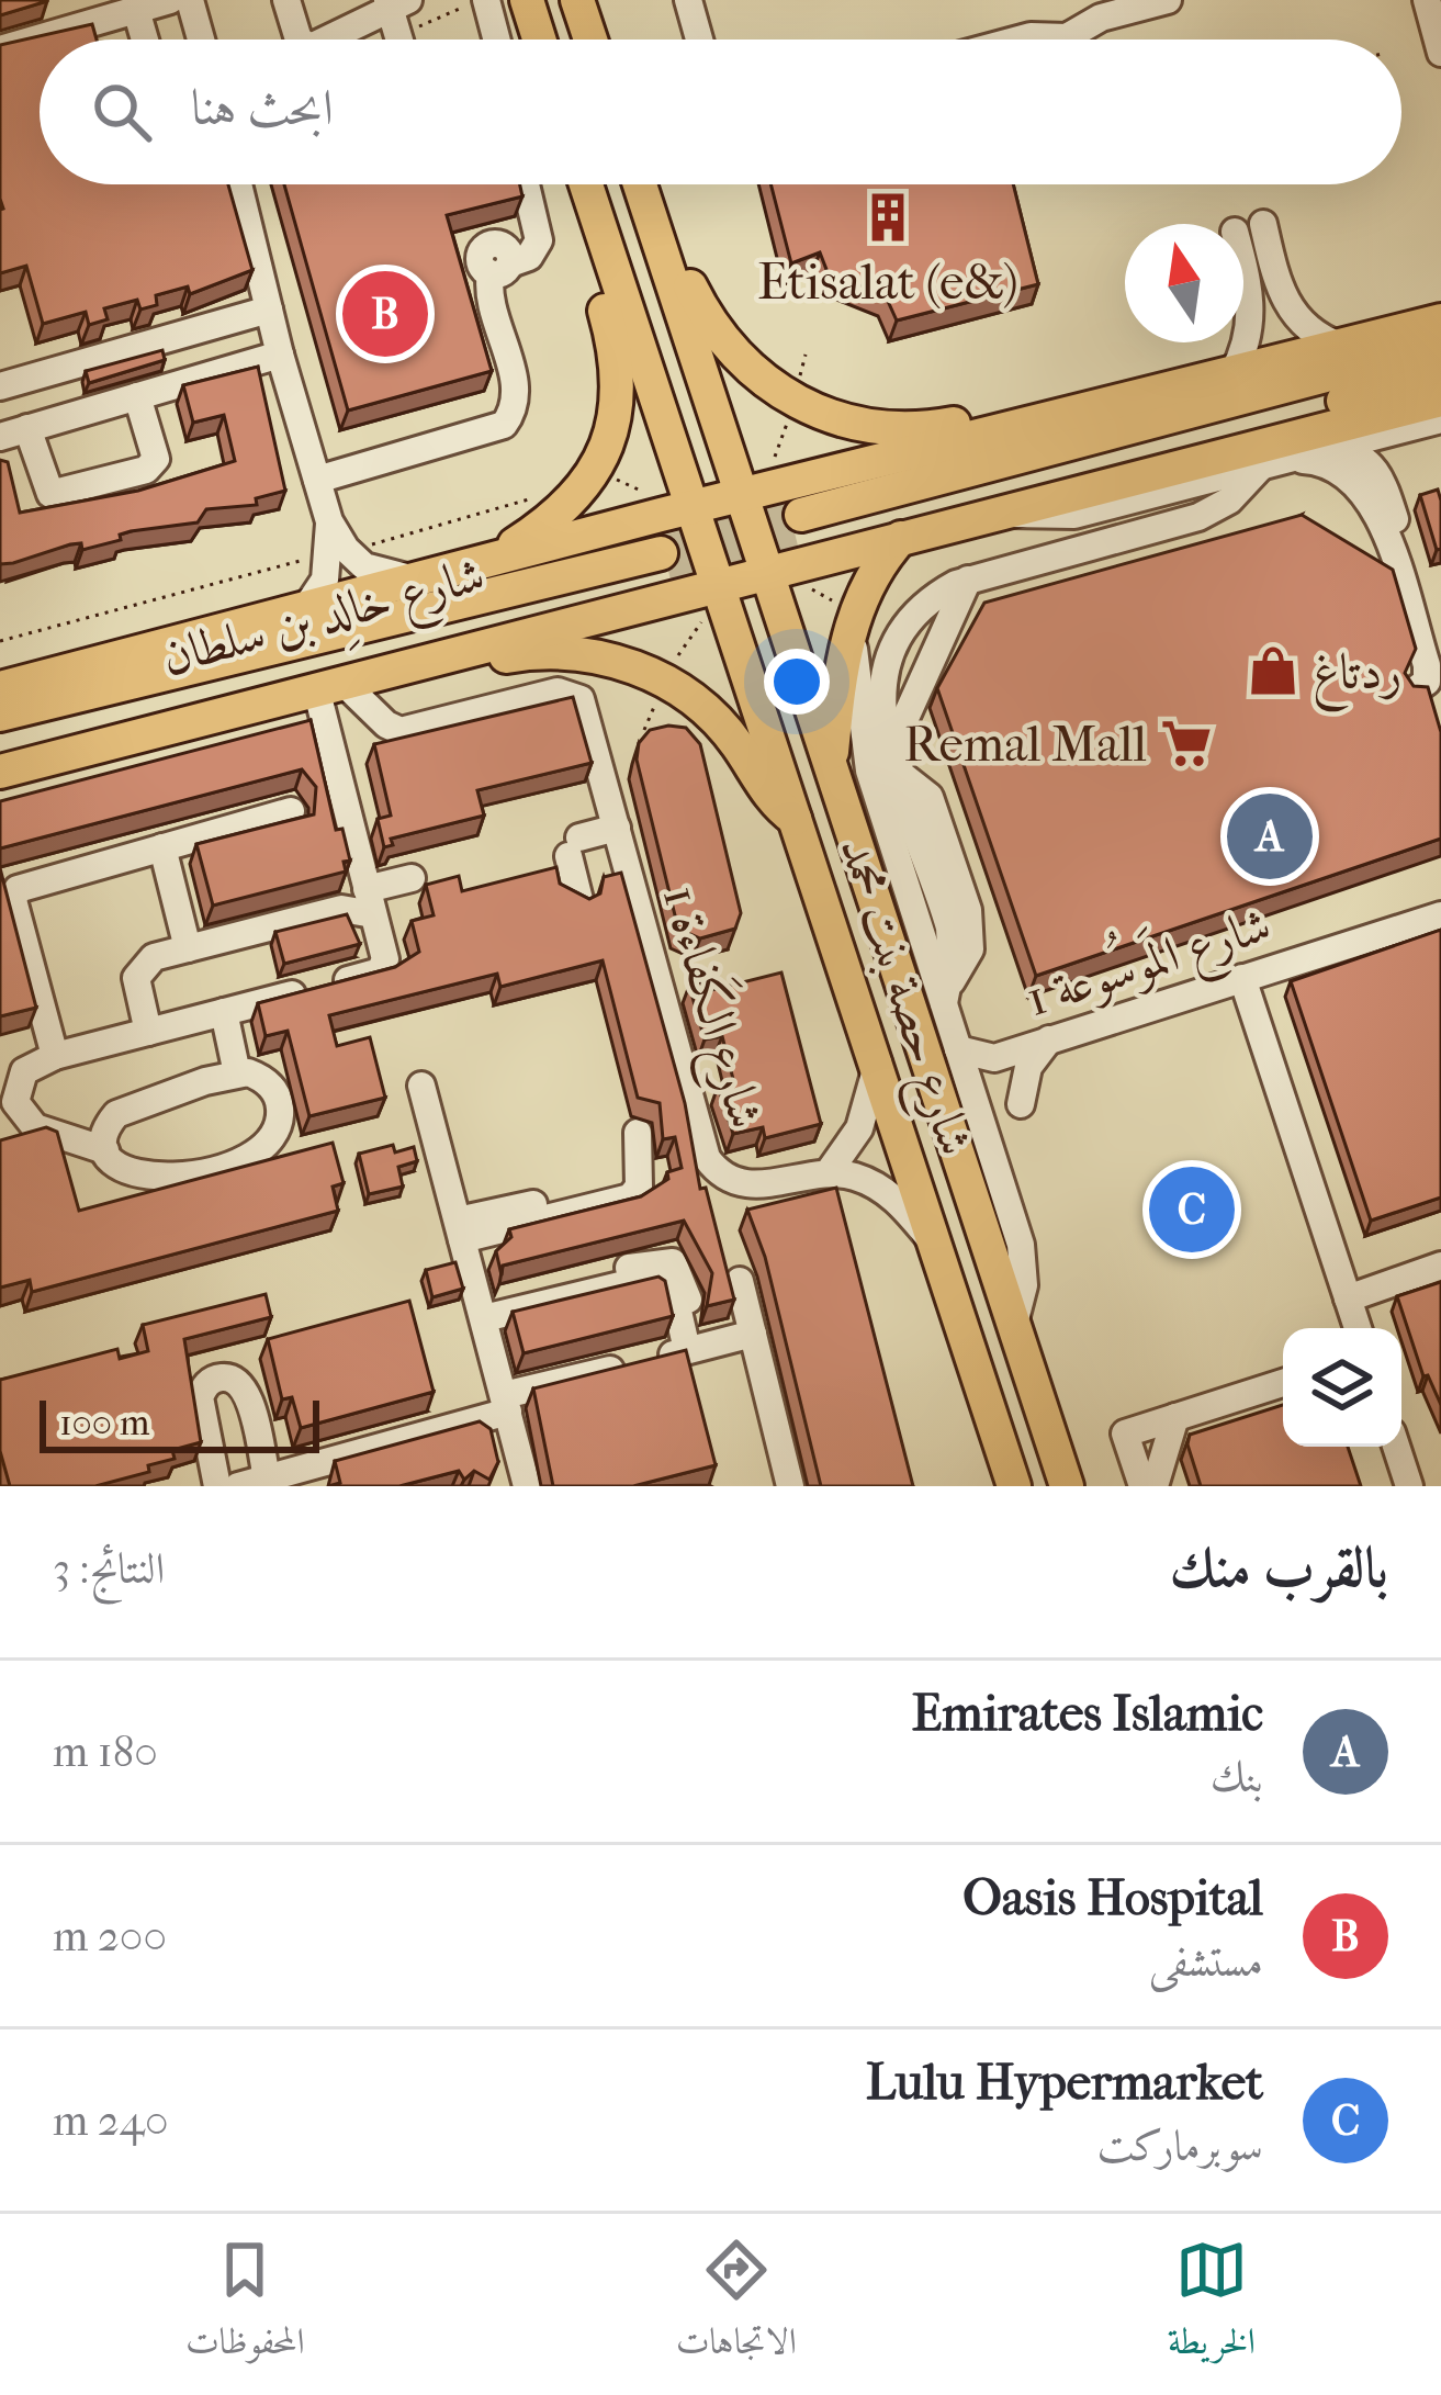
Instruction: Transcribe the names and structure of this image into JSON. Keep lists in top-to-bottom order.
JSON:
{
  "streets": {
    "main road": ["شارع خالِد بن سلطان", "شارع حصة بنت محمد"],
    "street": ["شارع المَوسُوعة 1", "شارع الكَفاءة 1"]
  },
  "places": {
    "building": ["Etisalat (e&)"],
    "shop": ["ردتاغ"],
    "supermarket": ["Remal Mall"]
  },
  "scale_bar": "100 m",
  "north": "top",
  "page": {
    "search": "ابحث هنا",
    "pins": ["B", "A", "C"],
    "scale": "100 m",
    "heading": ["بالقرب منك", "النتائج: 3"],
    "list": [
      {
        "mark": "A",
        "name": "Emirates Islamic",
        "note": "بنك",
        "value": "180 m"
      },
      {
        "mark": "B",
        "name": "Oasis Hospital",
        "note": "مستشفى",
        "value": "200 m"
      },
      {
        "mark": "C",
        "name": "Lulu Hypermarket",
        "note": "سوبرماركت",
        "value": "240 m"
      }
    ],
    "nav": ["الخريطة", "الاتجاهات", "المحفوظات"]
  }
}
